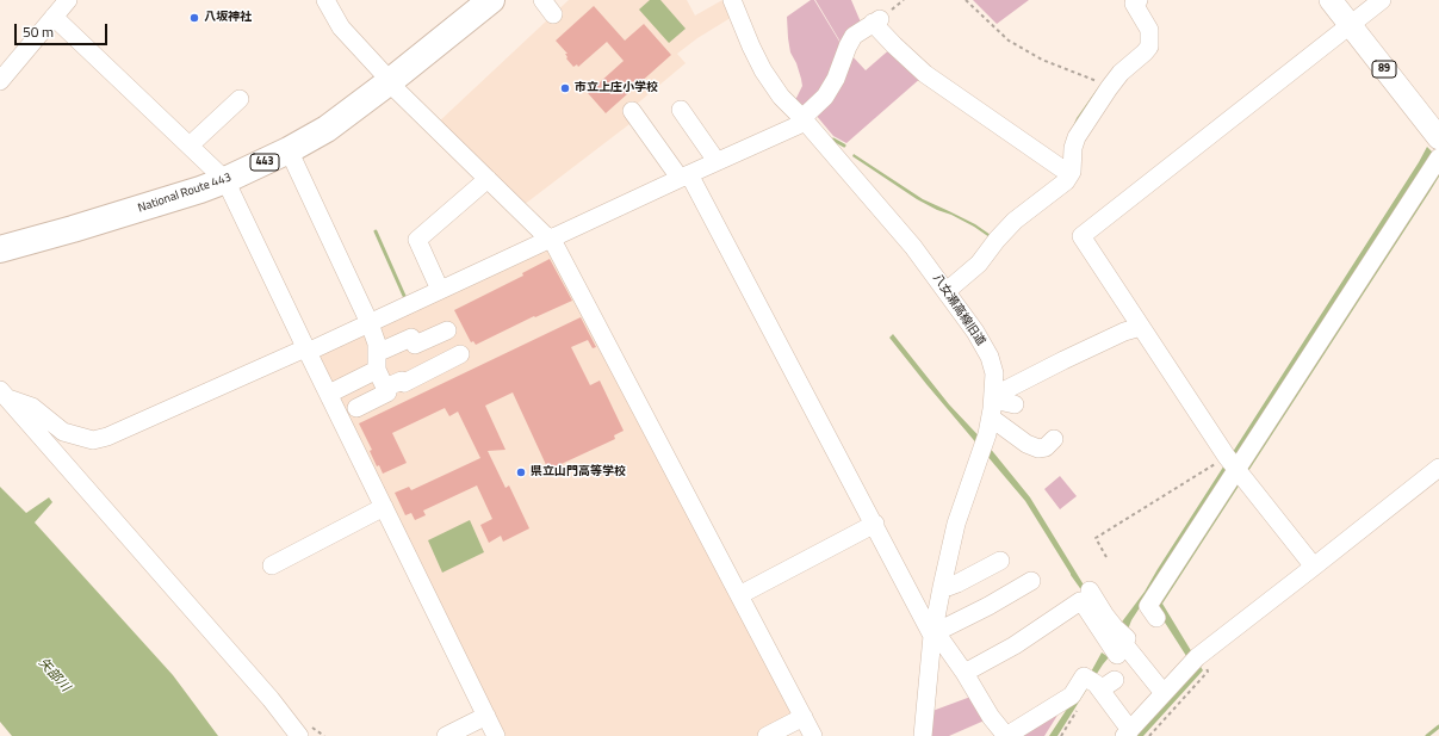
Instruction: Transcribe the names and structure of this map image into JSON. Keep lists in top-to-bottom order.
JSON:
{
  "streets": {
    "highway": ["443", "National Route 443"],
    "main road": ["89"],
    "street": ["八女瀬高線旧道"]
  },
  "water": ["矢部川"],
  "places": ["八坂神社", "市立上庄小学校", "県立山門高等学校"],
  "scale_bar": "50 m"
}
